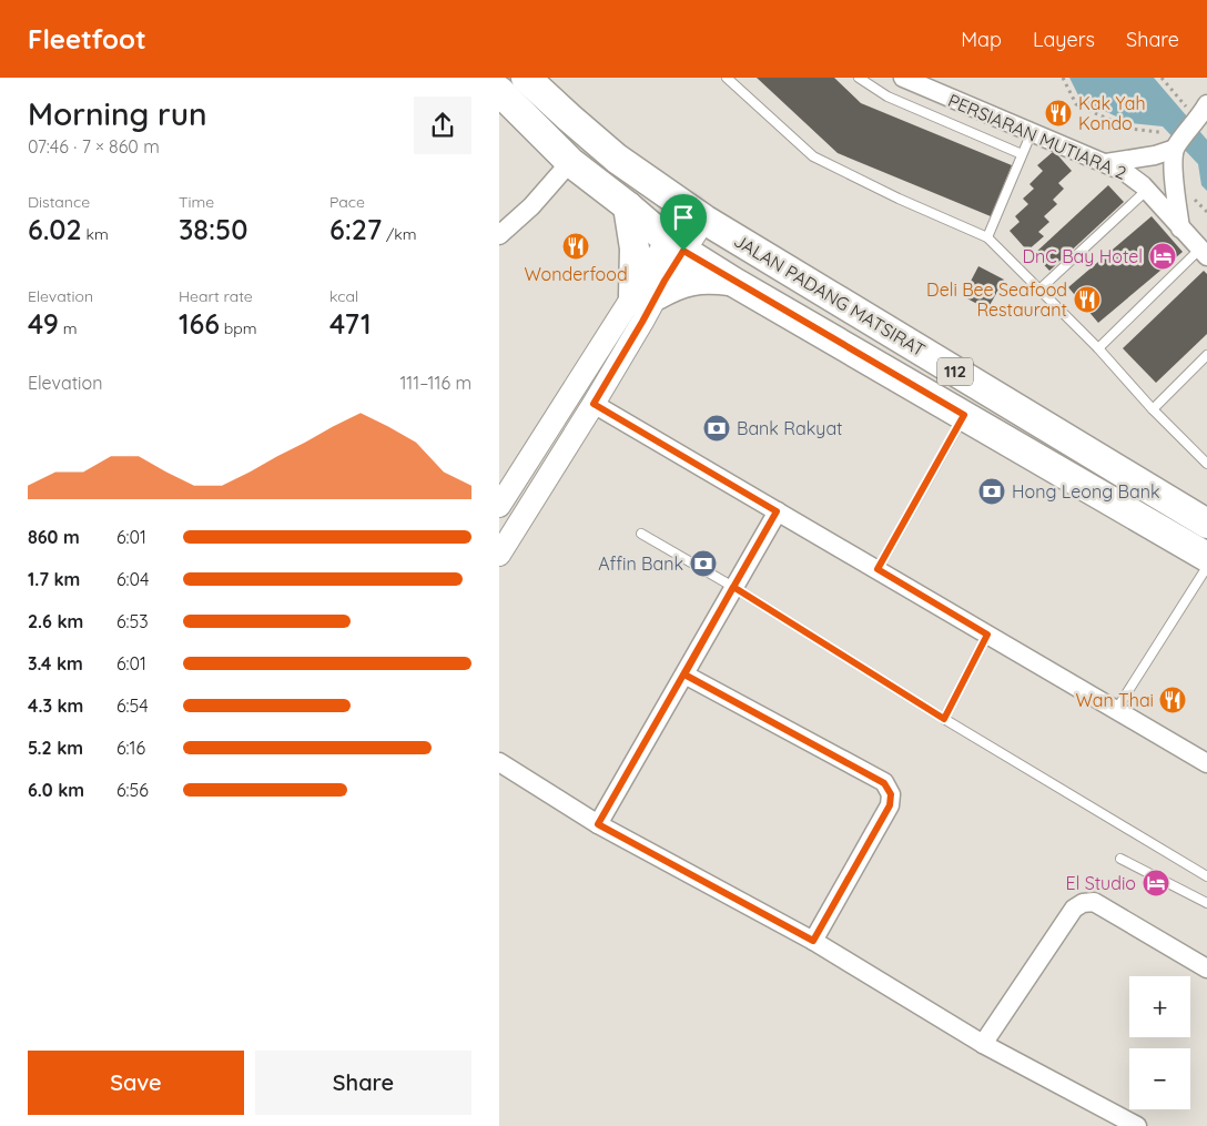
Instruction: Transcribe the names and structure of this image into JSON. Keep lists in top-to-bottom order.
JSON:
{
  "streets": {
    "main road": ["JALAN PADANG MATSIRAT", "112"],
    "street": ["PERSIARAN MUTIARA 2"]
  },
  "places": {
    "restaurant": [
      "Kak Yah Kondo",
      "Wonderfood",
      "Deli Bee Seafood Restaurant",
      "Wan Thai"
    ],
    "hotel": ["DnC Bay Hotel", "El Studio"],
    "bank": ["Bank Rakyat", "Hong Leong Bank", "Affin Bank"]
  },
  "page": {
    "header": "Fleetfoot",
    "nav": ["Map", "Layers", "Share"],
    "heading": ["Morning run", "07:46 · 7 × 860 m"],
    "stats": [
      ["Distance", "6.02 km"],
      ["Time", "38:50"],
      ["Pace", "6:27 /km"],
      ["Elevation", "49 m"],
      ["Heart rate", "166 bpm"],
      ["kcal", "471"]
    ],
    "chart": ["Elevation", "111–116 m"],
    "list": [
      {
        "name": "860 m",
        "note": "6:01"
      },
      {
        "name": "1.7 km",
        "note": "6:04"
      },
      {
        "name": "2.6 km",
        "note": "6:53"
      },
      {
        "name": "3.4 km",
        "note": "6:01"
      },
      {
        "name": "4.3 km",
        "note": "6:54"
      },
      {
        "name": "5.2 km",
        "note": "6:16"
      },
      {
        "name": "6.0 km",
        "note": "6:56"
      }
    ],
    "map_buttons": ["+", "−"],
    "buttons": ["Save", "Share"]
  }
}
